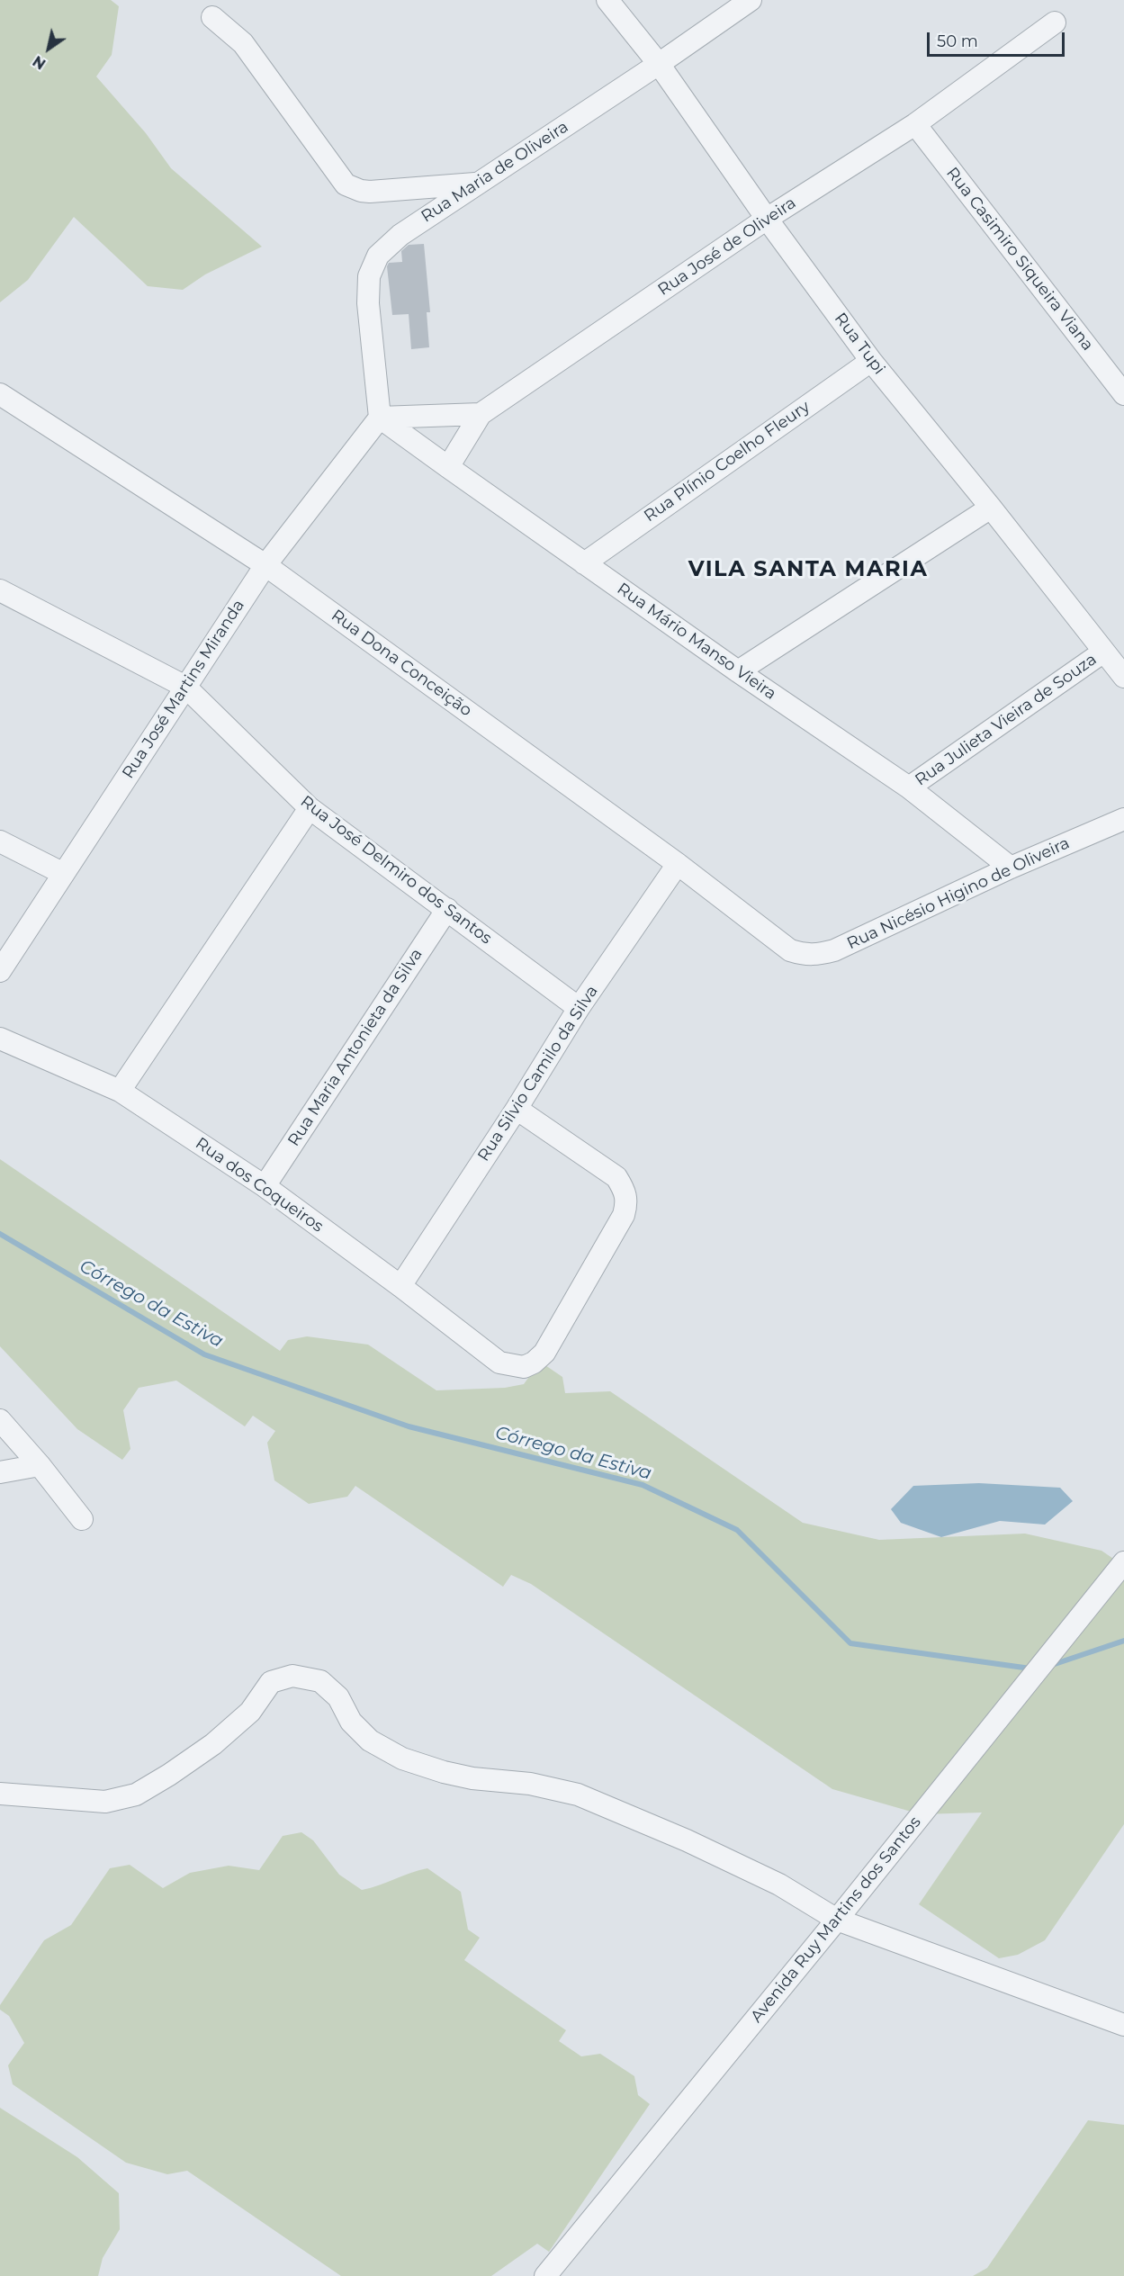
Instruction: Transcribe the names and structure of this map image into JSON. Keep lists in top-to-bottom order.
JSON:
{
  "streets": {
    "street": [
      "Rua Maria de Oliveira",
      "Rua José de Oliveira",
      "Rua Casimiro Siqueira Viana",
      "Rua Tupi",
      "Rua Plínio Coelho Fleury",
      "Rua Mário Manso Vieira",
      "Rua Dona Conceição",
      "Rua José Martins Miranda",
      "Rua Julieta Vieira de Souza",
      "Rua José Delmiro dos Santos",
      "Rua Nicésio Higino de Oliveira",
      "Rua Maria Antonieta da Silva",
      "Rua Silvio Camilo da Silva",
      "Rua dos Coqueiros",
      "Avenida Ruy Martins dos Santos"
    ]
  },
  "crossings": [
    ["Rua Maria de Oliveira", "Rua Tupi"],
    ["Rua Maria de Oliveira", "Rua Mário Manso Vieira"],
    ["Rua Maria de Oliveira", "Rua José Martins Miranda"],
    ["Rua José de Oliveira", "Rua Casimiro Siqueira Viana"],
    ["Rua José de Oliveira", "Rua Tupi"],
    ["Rua Tupi", "Rua Plínio Coelho Fleury"],
    ["Rua Tupi", "Rua Julieta Vieira de Souza"],
    ["Rua Plínio Coelho Fleury", "Rua Mário Manso Vieira"],
    ["Rua Mário Manso Vieira", "Rua José Martins Miranda"],
    ["Rua Mário Manso Vieira", "Rua Julieta Vieira de Souza"],
    ["Rua Mário Manso Vieira", "Rua Nicésio Higino de Oliveira"],
    ["Rua Dona Conceição", "Rua José Martins Miranda"],
    ["Rua Dona Conceição", "Rua Nicésio Higino de Oliveira"],
    ["Rua Dona Conceição", "Rua Silvio Camilo da Silva"],
    ["Rua José Martins Miranda", "Rua José Delmiro dos Santos"],
    ["Rua José Delmiro dos Santos", "Rua Maria Antonieta da Silva"],
    ["Rua José Delmiro dos Santos", "Rua Silvio Camilo da Silva"],
    ["Rua Maria Antonieta da Silva", "Rua dos Coqueiros"],
    ["Rua Silvio Camilo da Silva", "Rua dos Coqueiros"]
  ],
  "districts": ["VILA SANTA MARIA"],
  "water": ["Córrego da Estiva"],
  "scale_bar": "50 m",
  "north": "bottom left"
}
